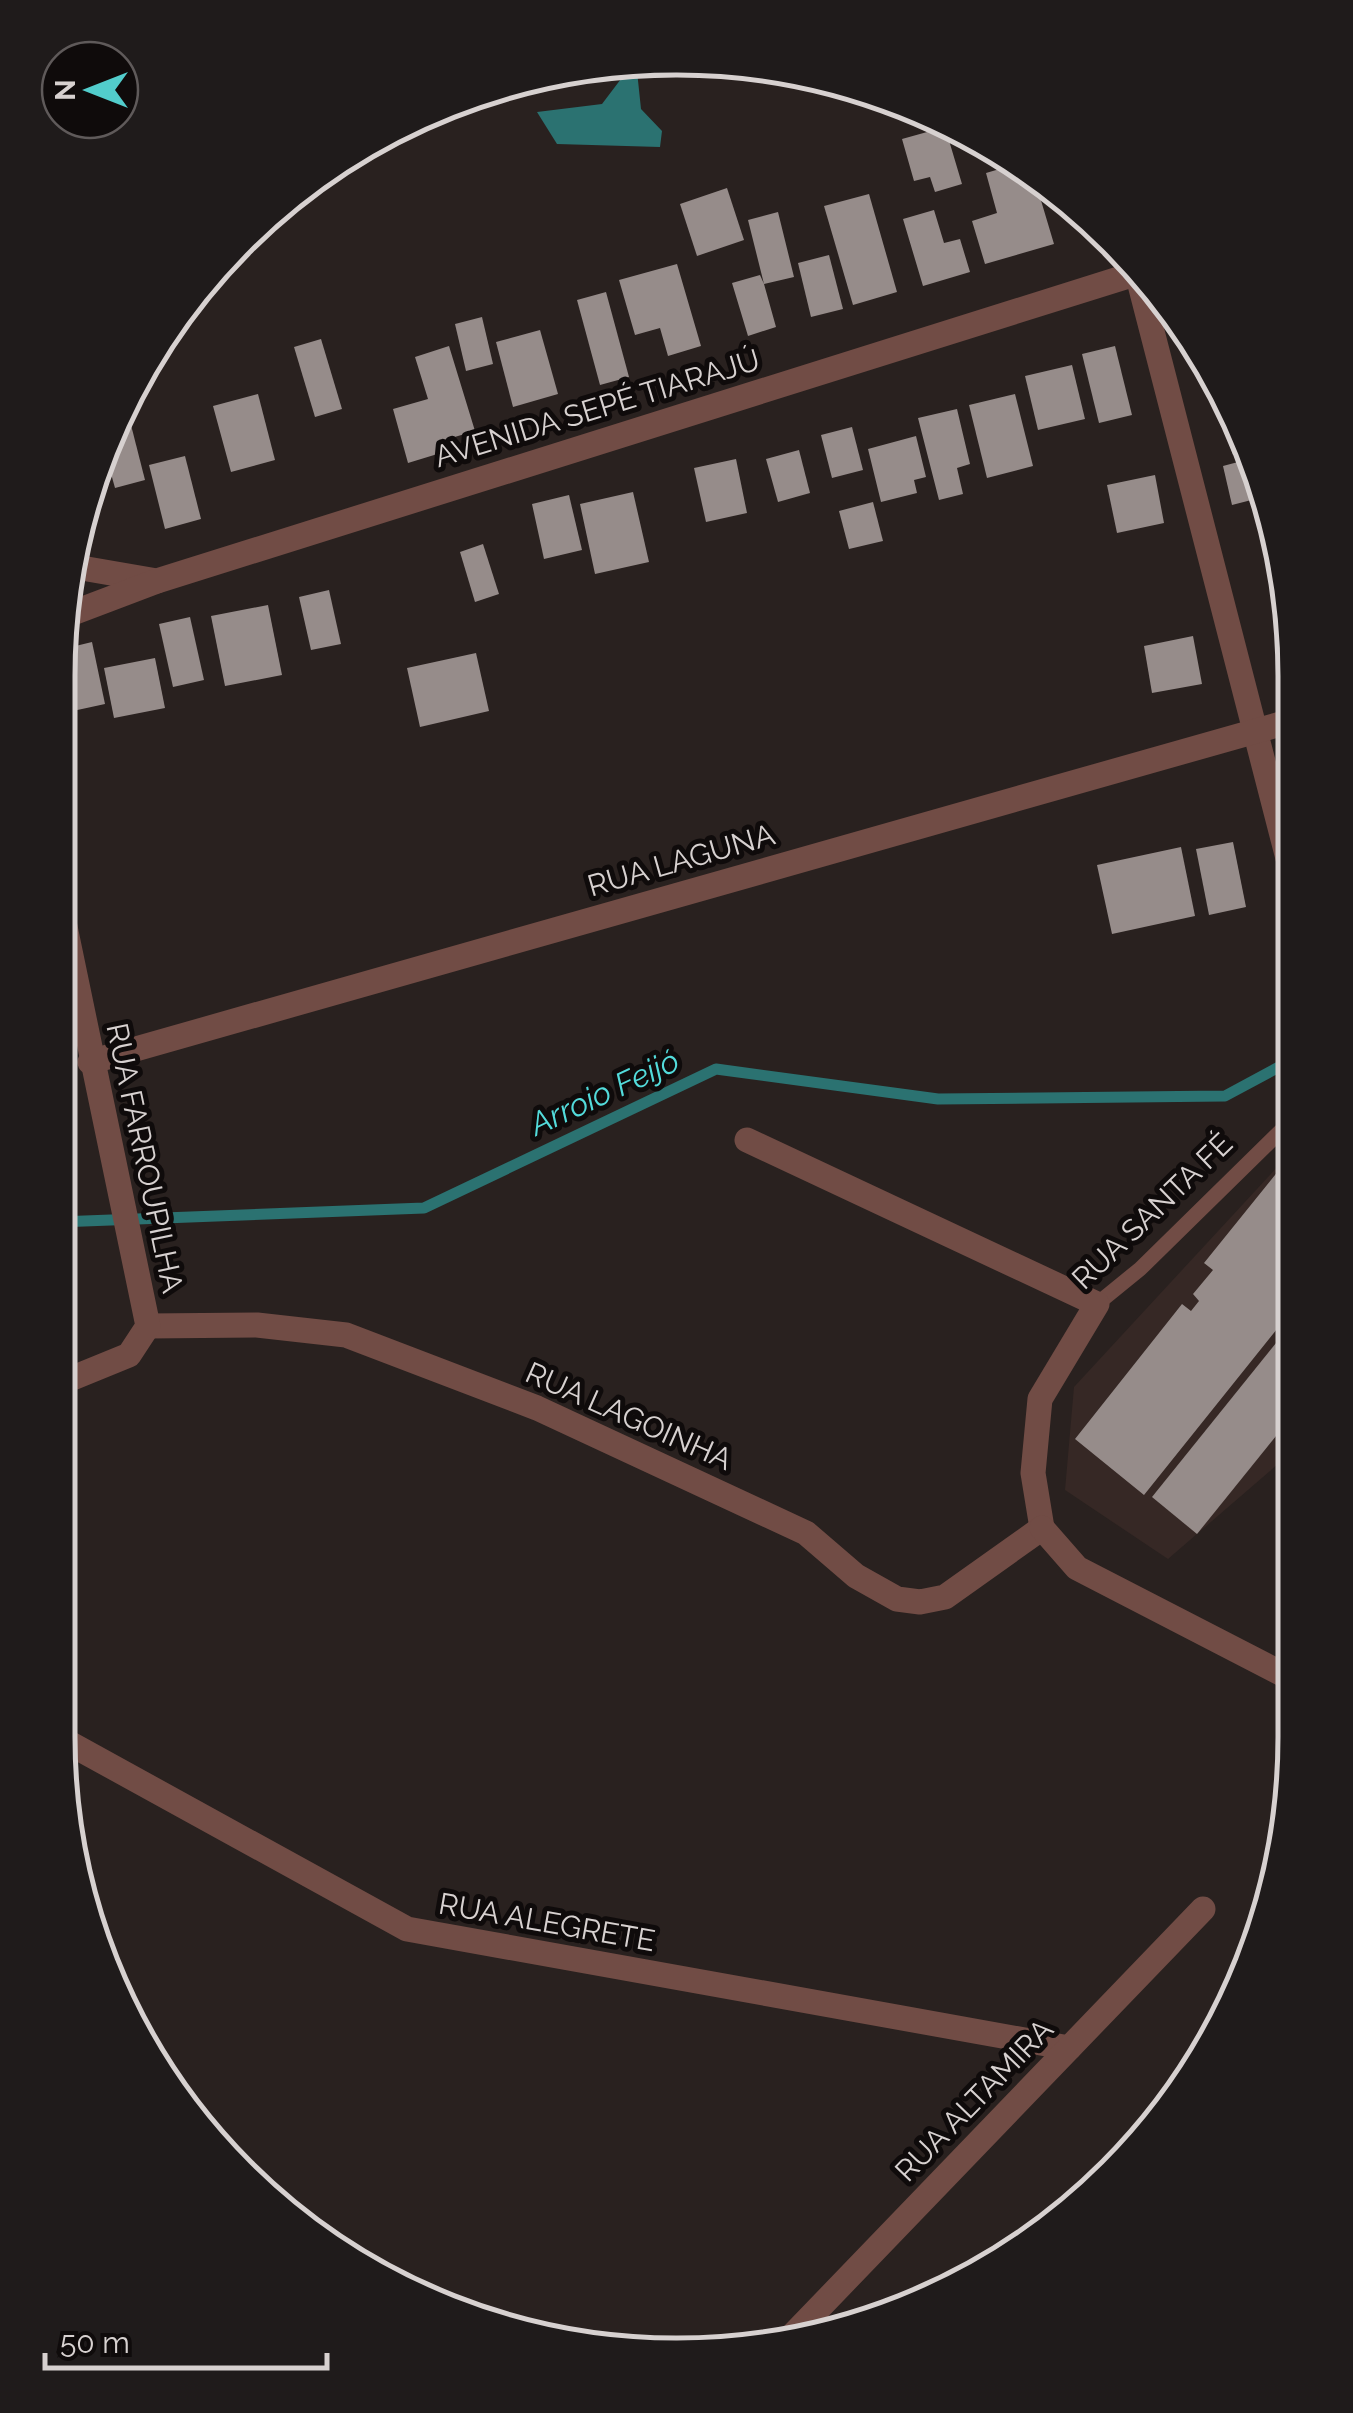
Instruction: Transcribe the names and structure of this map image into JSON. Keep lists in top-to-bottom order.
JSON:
{
  "streets": {
    "street": [
      "AVENIDA SEPÉ TIARAJÚ",
      "RUA LAGUNA",
      "RUA FARROUPILHA",
      "RUA SANTA FÉ",
      "RUA LAGOINHA",
      "RUA ALEGRETE",
      "RUA ALTAMIRA"
    ]
  },
  "crossings": [
    ["RUA LAGUNA", "RUA FARROUPILHA"],
    ["RUA FARROUPILHA", "RUA LAGOINHA"],
    ["RUA SANTA FÉ", "RUA LAGOINHA"],
    ["RUA ALEGRETE", "RUA ALTAMIRA"]
  ],
  "water": ["Arroio Feijó"],
  "scale_bar": "50 m",
  "north": "left"
}
